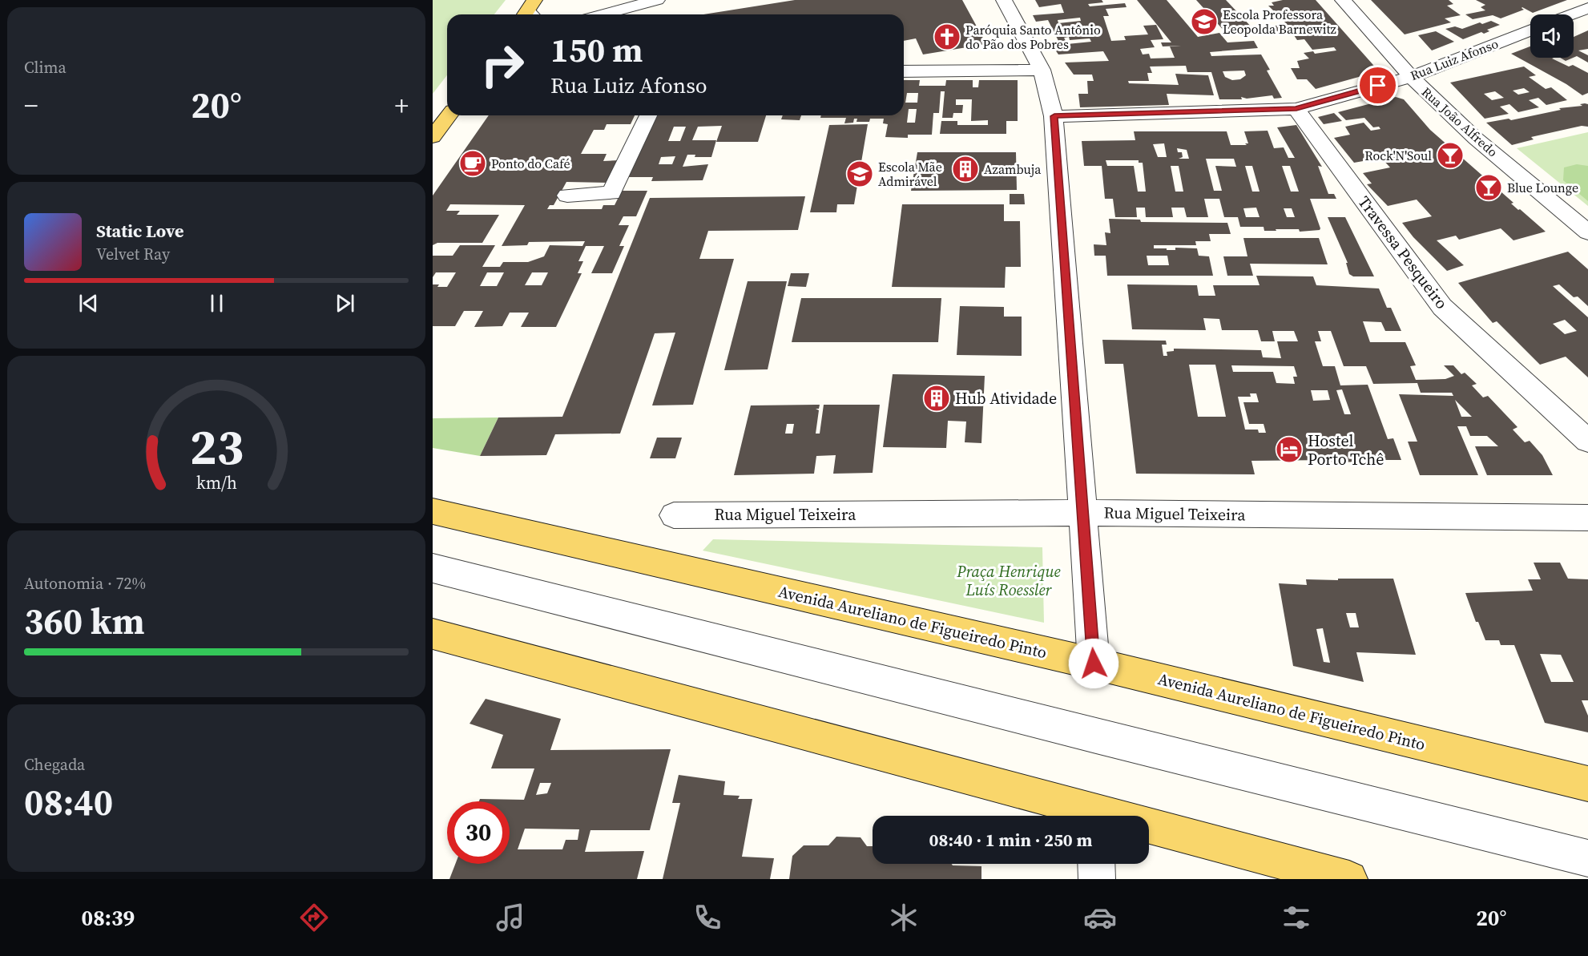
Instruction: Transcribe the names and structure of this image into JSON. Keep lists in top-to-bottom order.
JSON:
{
  "streets": {
    "main road": ["Avenida Aureliano de Figueiredo Pinto"],
    "street": [
      "Rua Luiz Afonso",
      "Rua João Alfredo",
      "Travessa Pesqueiro",
      "Rua Miguel Teixeira"
    ]
  },
  "crossings": [
    ["Rua Luiz Afonso", "Rua João Alfredo"],
    ["Rua Luiz Afonso", "Travessa Pesqueiro"]
  ],
  "parks": ["Praça Henrique Luís Roessler"],
  "places": {
    "school or university": ["Escola Professora Leopolda Barnewitz", "Escola Mãe Admirável"],
    "church": ["Paróquia Santo Antônio do Pão dos Pobres"],
    "bar": ["Rock'N'Soul", "Blue Lounge"],
    "cafe": ["Ponto do Café"],
    "building": ["Azambuja", "Hub Atividade"],
    "hotel": ["Hostel Porto Tchê"]
  },
  "page": {
    "tile": [
      "Clima",
      ["Autonomia · 72%", "360 km"],
      ["Chegada", "08:40"]
    ],
    "turn": ["150 m", "Rua Luiz Afonso"],
    "heat": ["−", "20°", "+"],
    "song": ["Static Love", "Velvet Ray"],
    "limit": "30",
    "trip": "08:40 · 1 min · 250 m",
    "tabs": ["08:39", "20°"],
    "gauge": ["23", "km/h"]
  }
}
